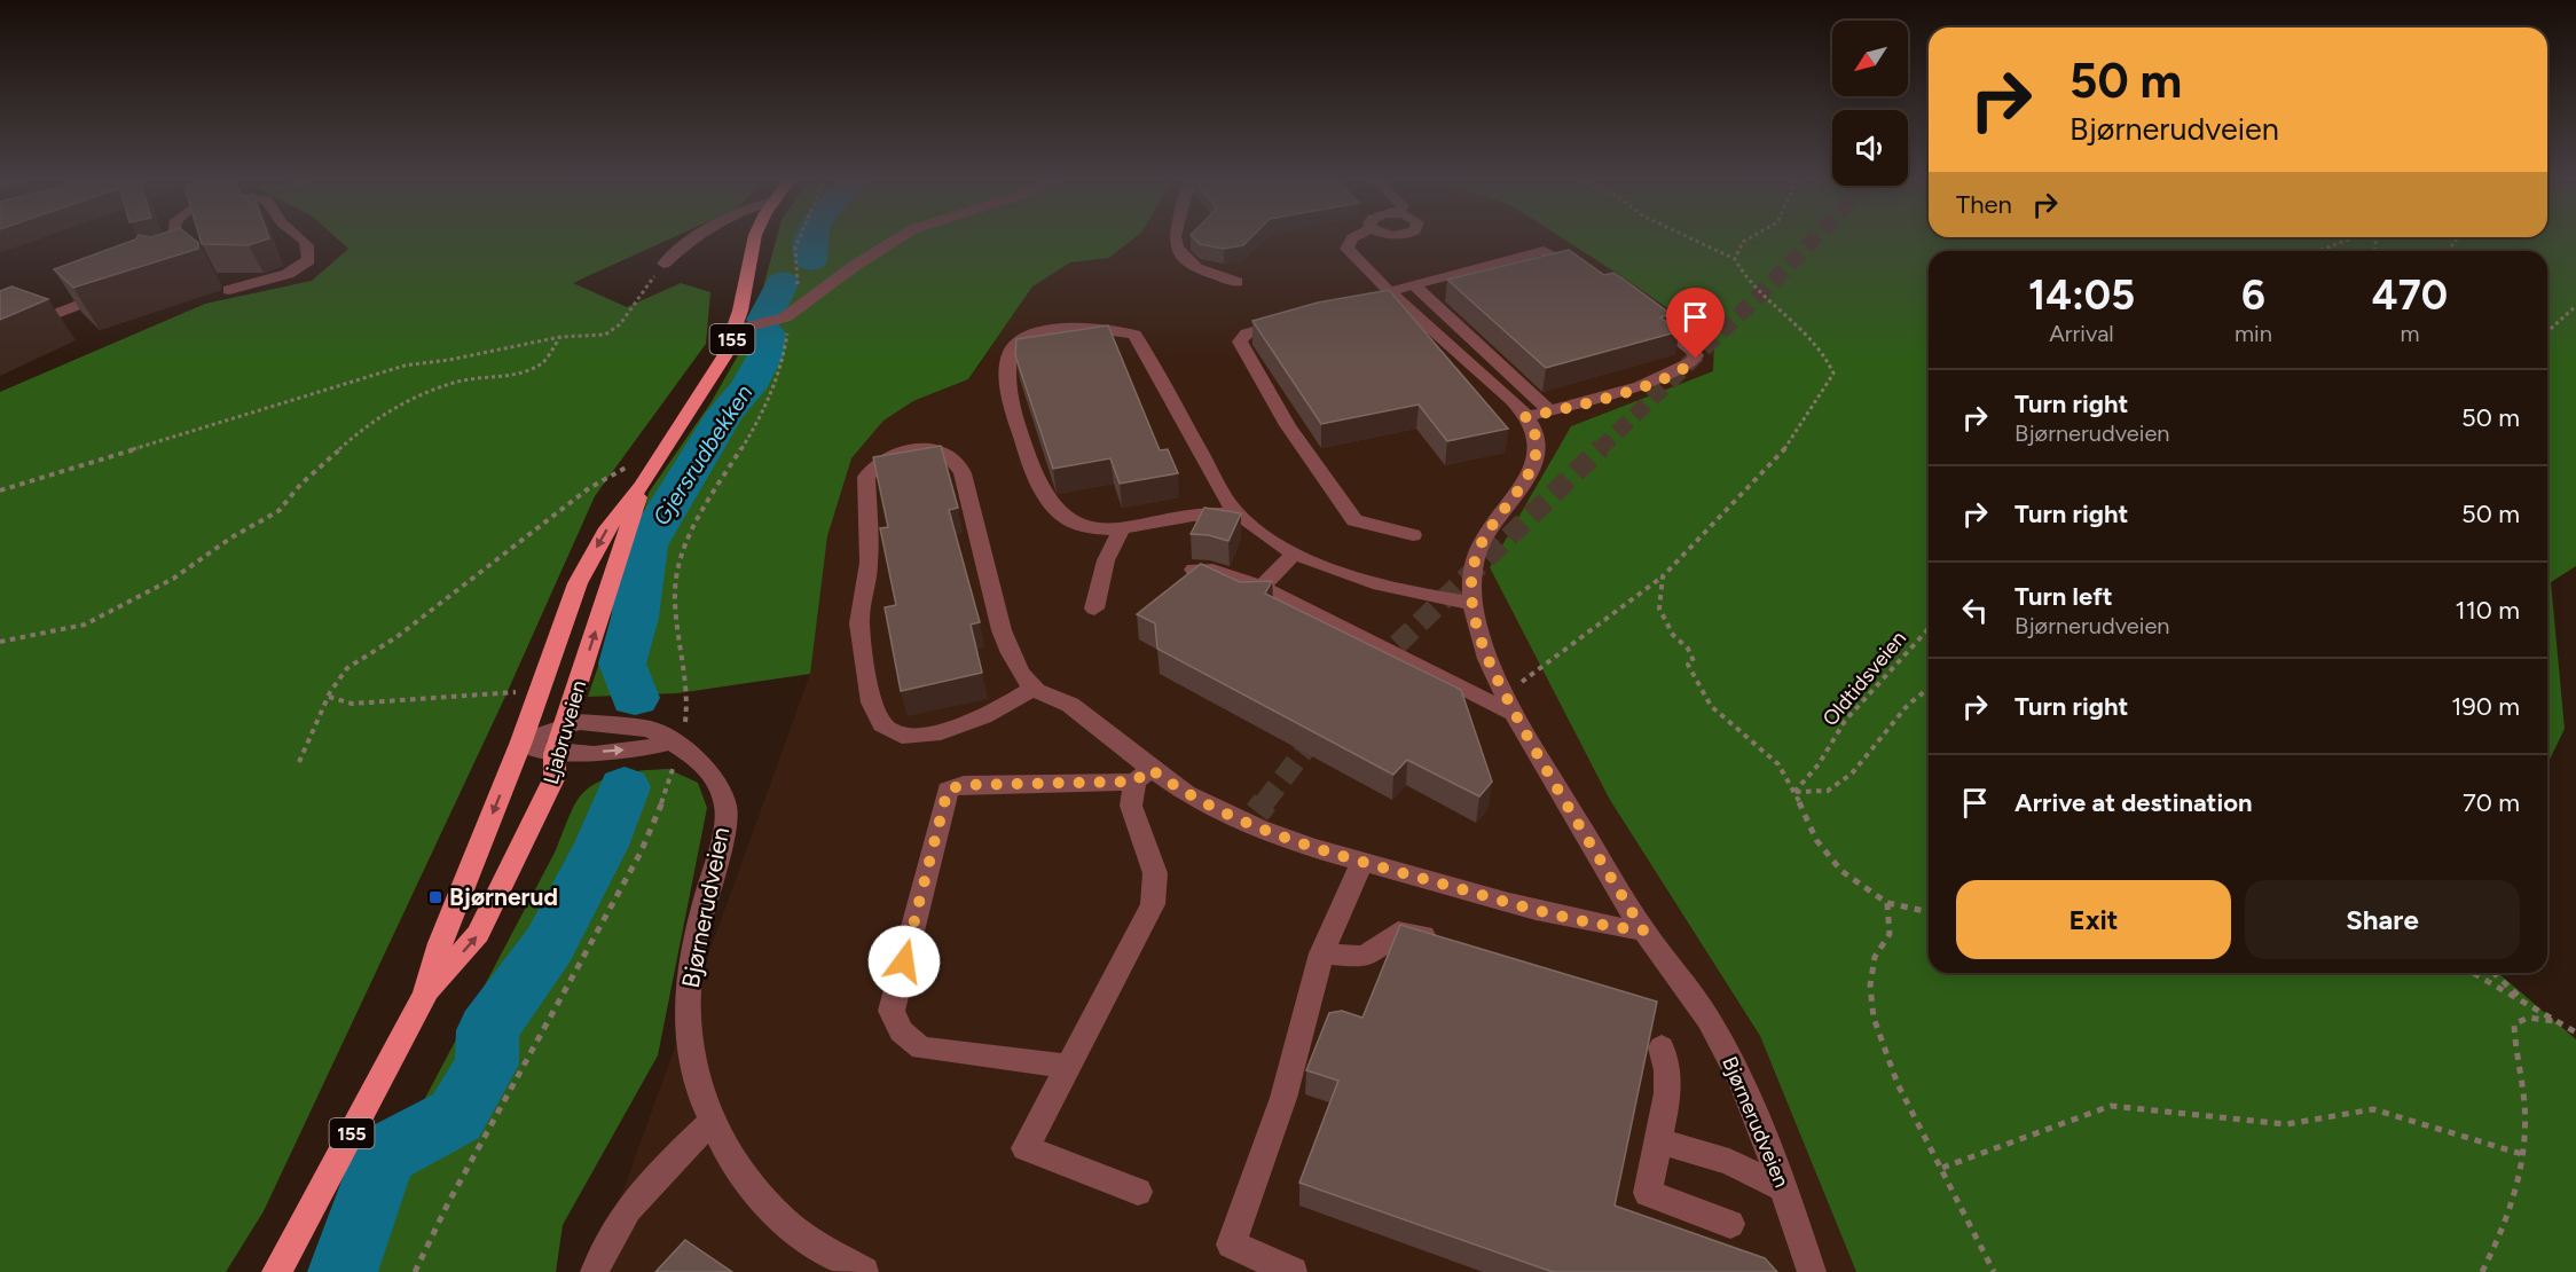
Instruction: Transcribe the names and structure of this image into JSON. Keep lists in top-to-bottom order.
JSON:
{
  "streets": {
    "main road": ["155", "Ljabruveien"],
    "street": ["Bjørnerudveien"],
    "path": ["Oldtidsveien"]
  },
  "crossings": [
    ["Ljabruveien", "Bjørnerudveien"]
  ],
  "water": ["Gjersrudbekken"],
  "places": {
    "transit": ["Bjørnerud"]
  },
  "north": "bottom left",
  "page": {
    "turn": ["50 m", "Bjørnerudveien"],
    "then": "Then",
    "eta": [
      "14:05",
      "Arrival",
      "6",
      "min",
      "470",
      "m"
    ],
    "list": [
      {
        "name": "Turn right",
        "note": "Bjørnerudveien",
        "value": "50 m"
      },
      {
        "name": "Turn right",
        "value": "50 m"
      },
      {
        "name": "Turn left",
        "note": "Bjørnerudveien",
        "value": "110 m"
      },
      {
        "name": "Turn right",
        "value": "190 m"
      },
      {
        "name": "Arrive at destination",
        "value": "70 m"
      }
    ],
    "buttons": ["Exit", "Share"]
  }
}
